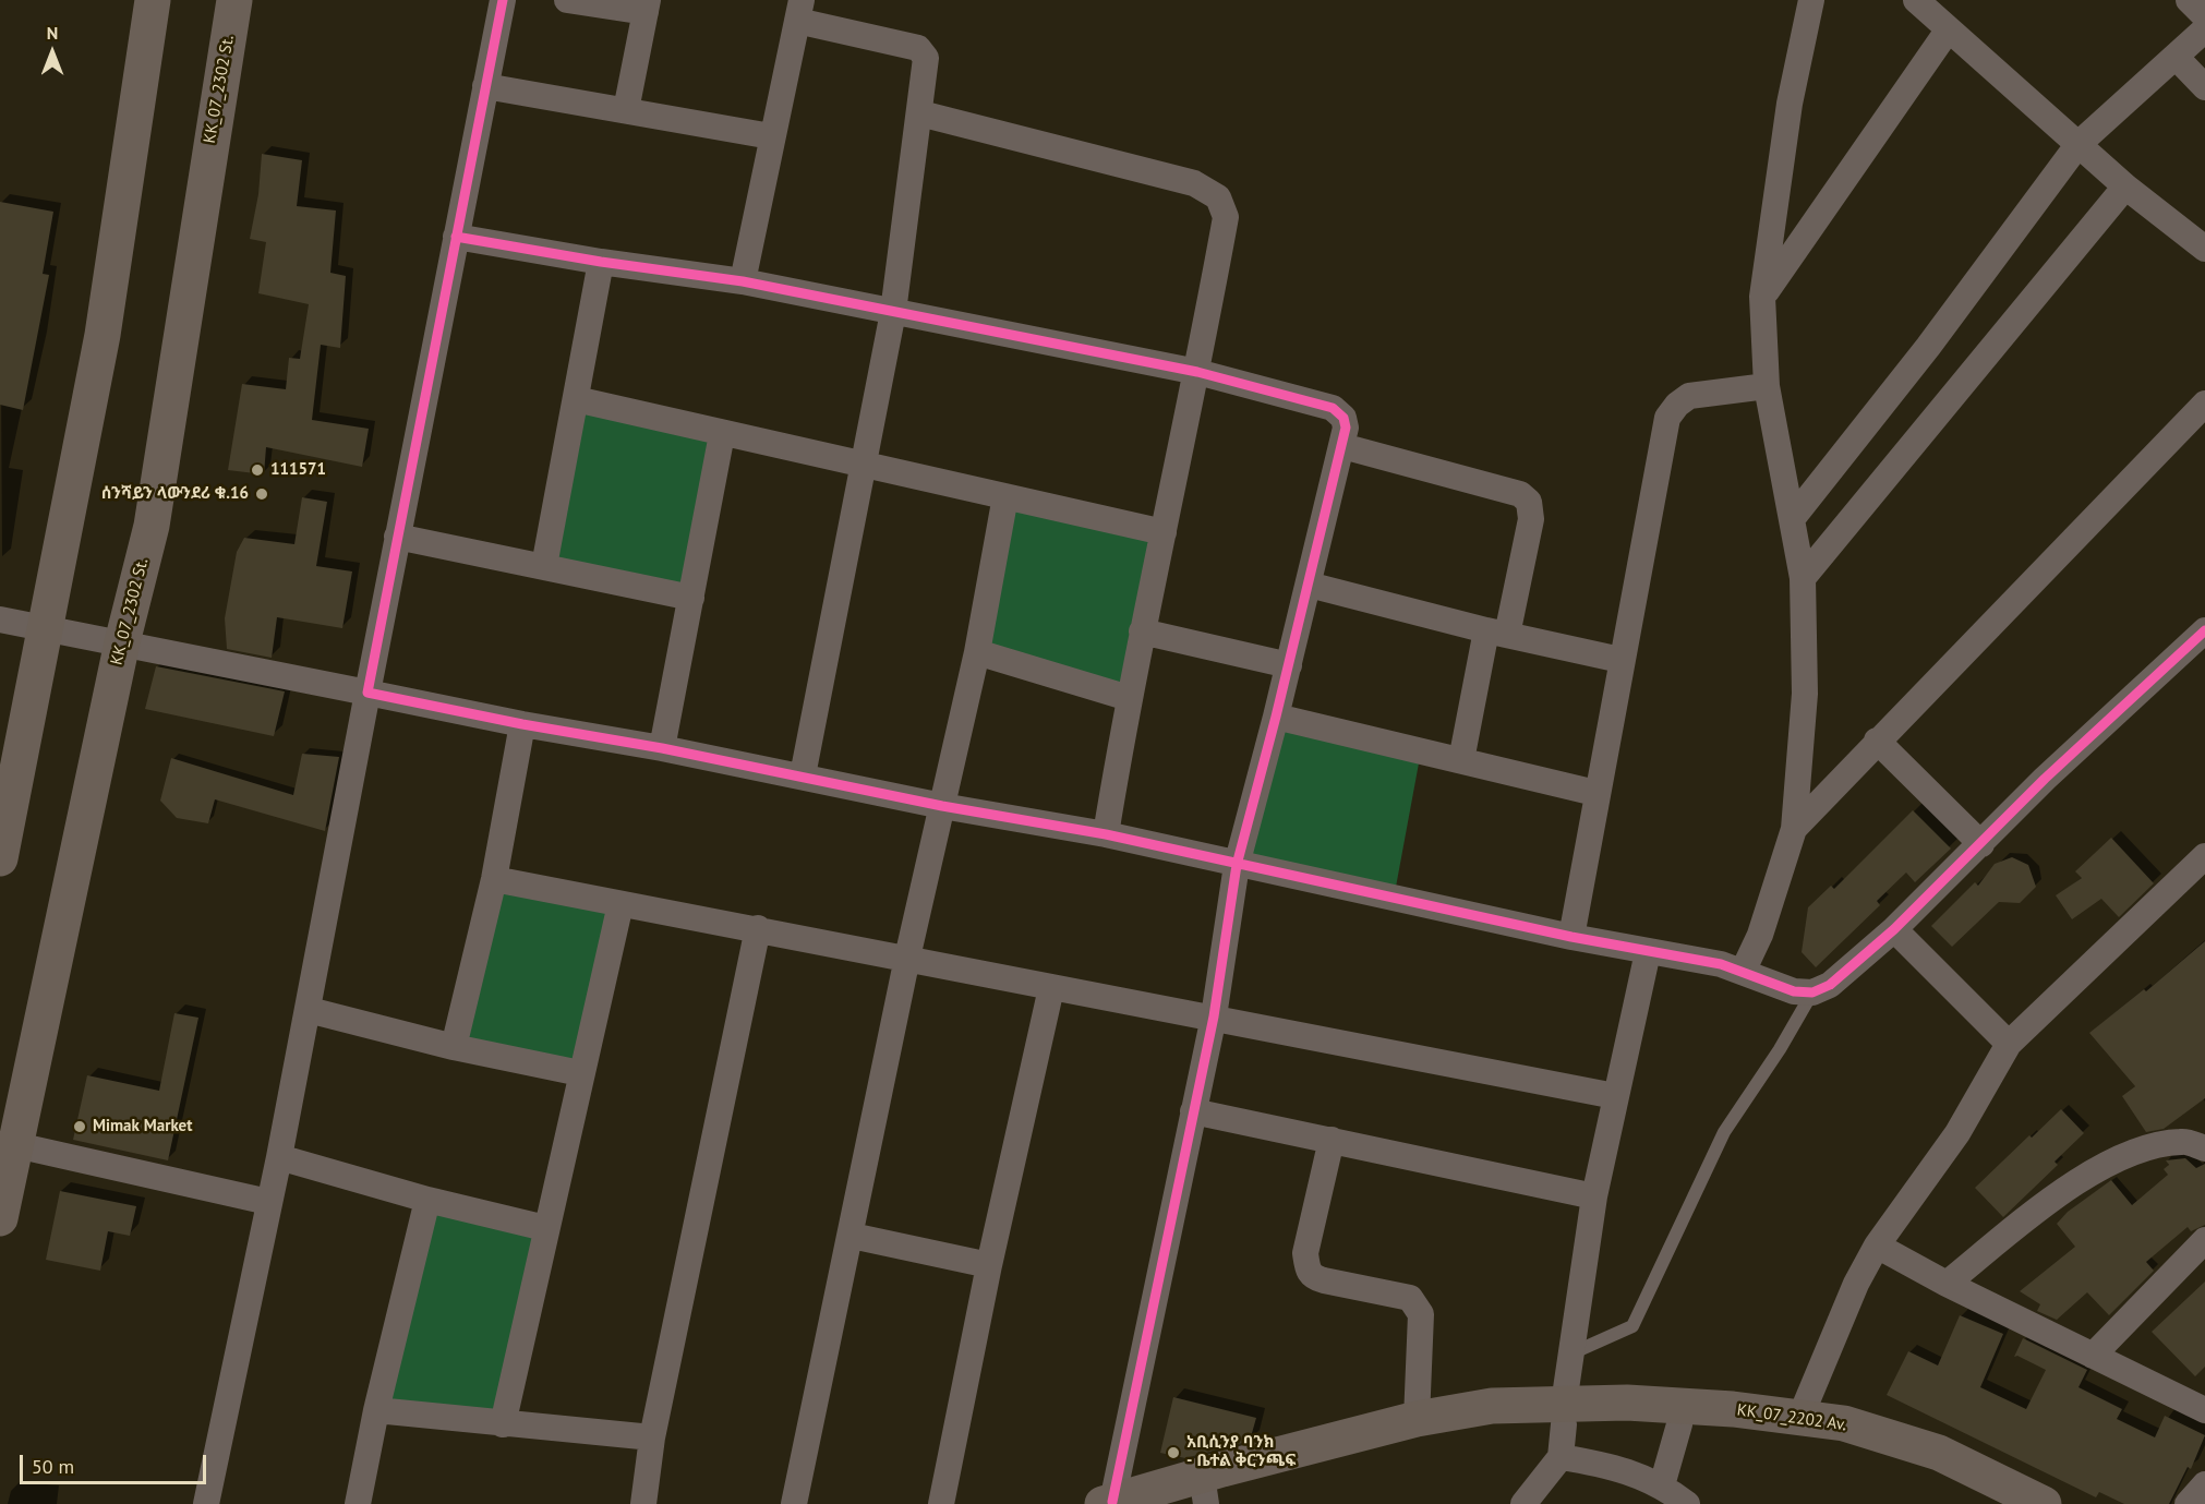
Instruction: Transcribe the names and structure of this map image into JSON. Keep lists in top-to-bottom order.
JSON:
{
  "streets": {
    "main road": ["KK_07_2302 St.", "KK_07_2202 Av."]
  },
  "places": [
    "111571",
    "ሰንሻይን ላውንደሪ ቁ.16",
    "Mimak Market",
    "አቢሲንያ ባንክ - ቤተል ቅርንጫፍ"
  ],
  "scale_bar": "50 m",
  "north": "top"
}
